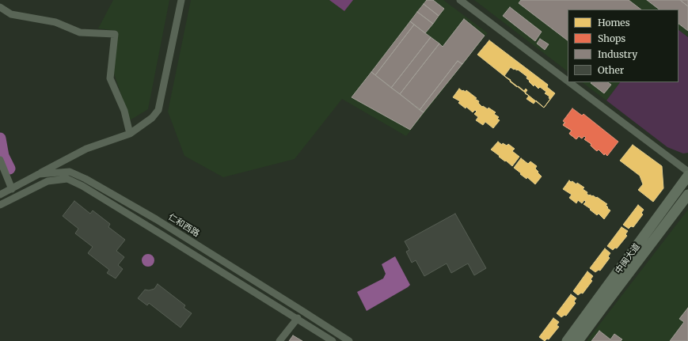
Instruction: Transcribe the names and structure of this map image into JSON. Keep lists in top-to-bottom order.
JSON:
{
  "streets": {
    "main road": ["中闽大道"],
    "street": ["仁和西路"]
  },
  "legend": [
    "Homes",
    "Shops",
    "Industry",
    "Other"
  ]
}
